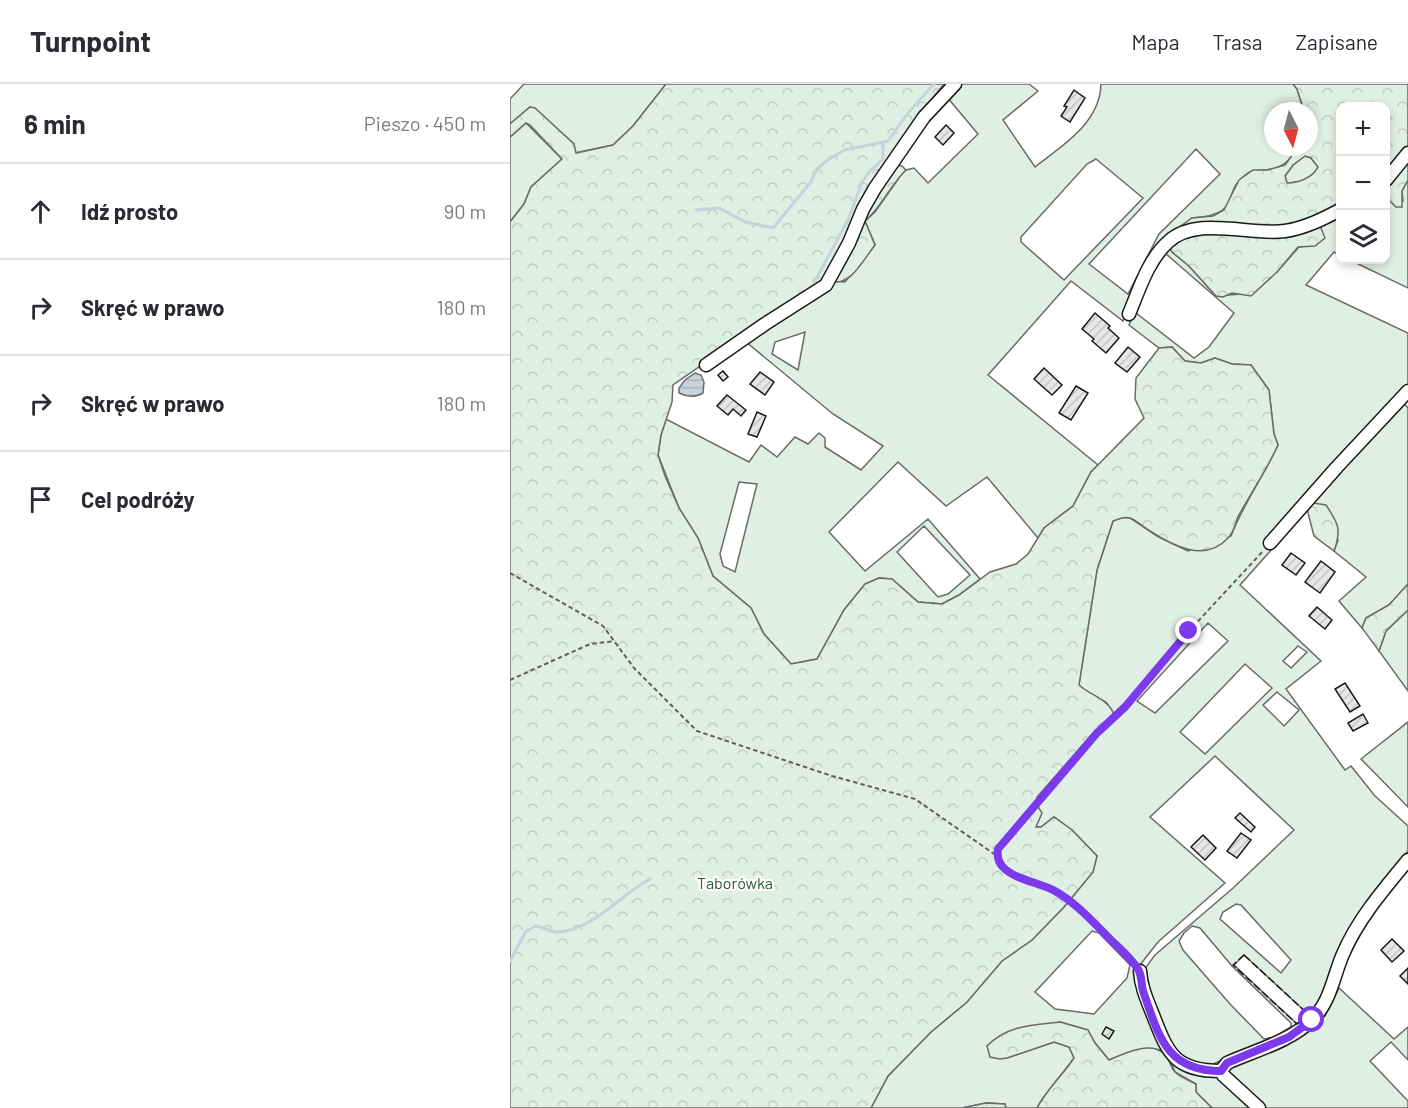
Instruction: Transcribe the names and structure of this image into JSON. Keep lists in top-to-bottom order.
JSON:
{
  "parks": ["Taborówka"],
  "north": "bottom",
  "page": {
    "header": "Turnpoint",
    "nav": ["Mapa", "Trasa", "Zapisane"],
    "heading": ["6 min", "Pieszo · 450 m"],
    "map_buttons": ["+", "−"],
    "list": [
      ["Idź prosto", "90 m"],
      ["Skręć w prawo", "180 m"],
      ["Skręć w prawo", "180 m"],
      "Cel podróży"
    ]
  }
}
